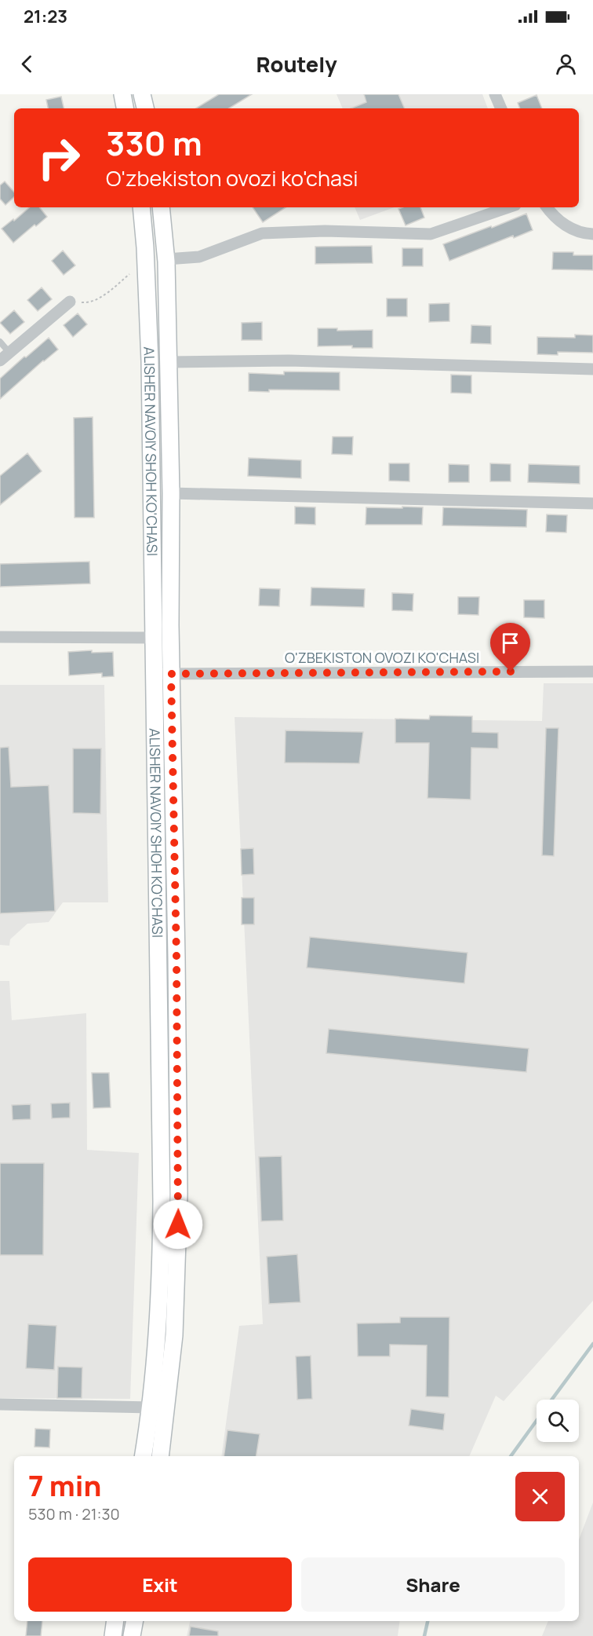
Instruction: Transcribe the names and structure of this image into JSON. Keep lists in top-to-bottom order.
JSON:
{
  "streets": {
    "main road": ["ALISHER NAVOIY SHOH KO'CHASI"],
    "street": ["O'ZBEKISTON OVOZI KO'CHASI"]
  },
  "crossings": [
    ["ALISHER NAVOIY SHOH KO'CHASI", "O'ZBEKISTON OVOZI KO'CHASI"]
  ],
  "page": {
    "status": "21:23",
    "header": "Routely",
    "turn": ["330 m", "O'zbekiston ovozi ko'chasi"],
    "heading": ["7 min", "530 m · 21:30"],
    "buttons": ["Exit", "Share"]
  }
}
